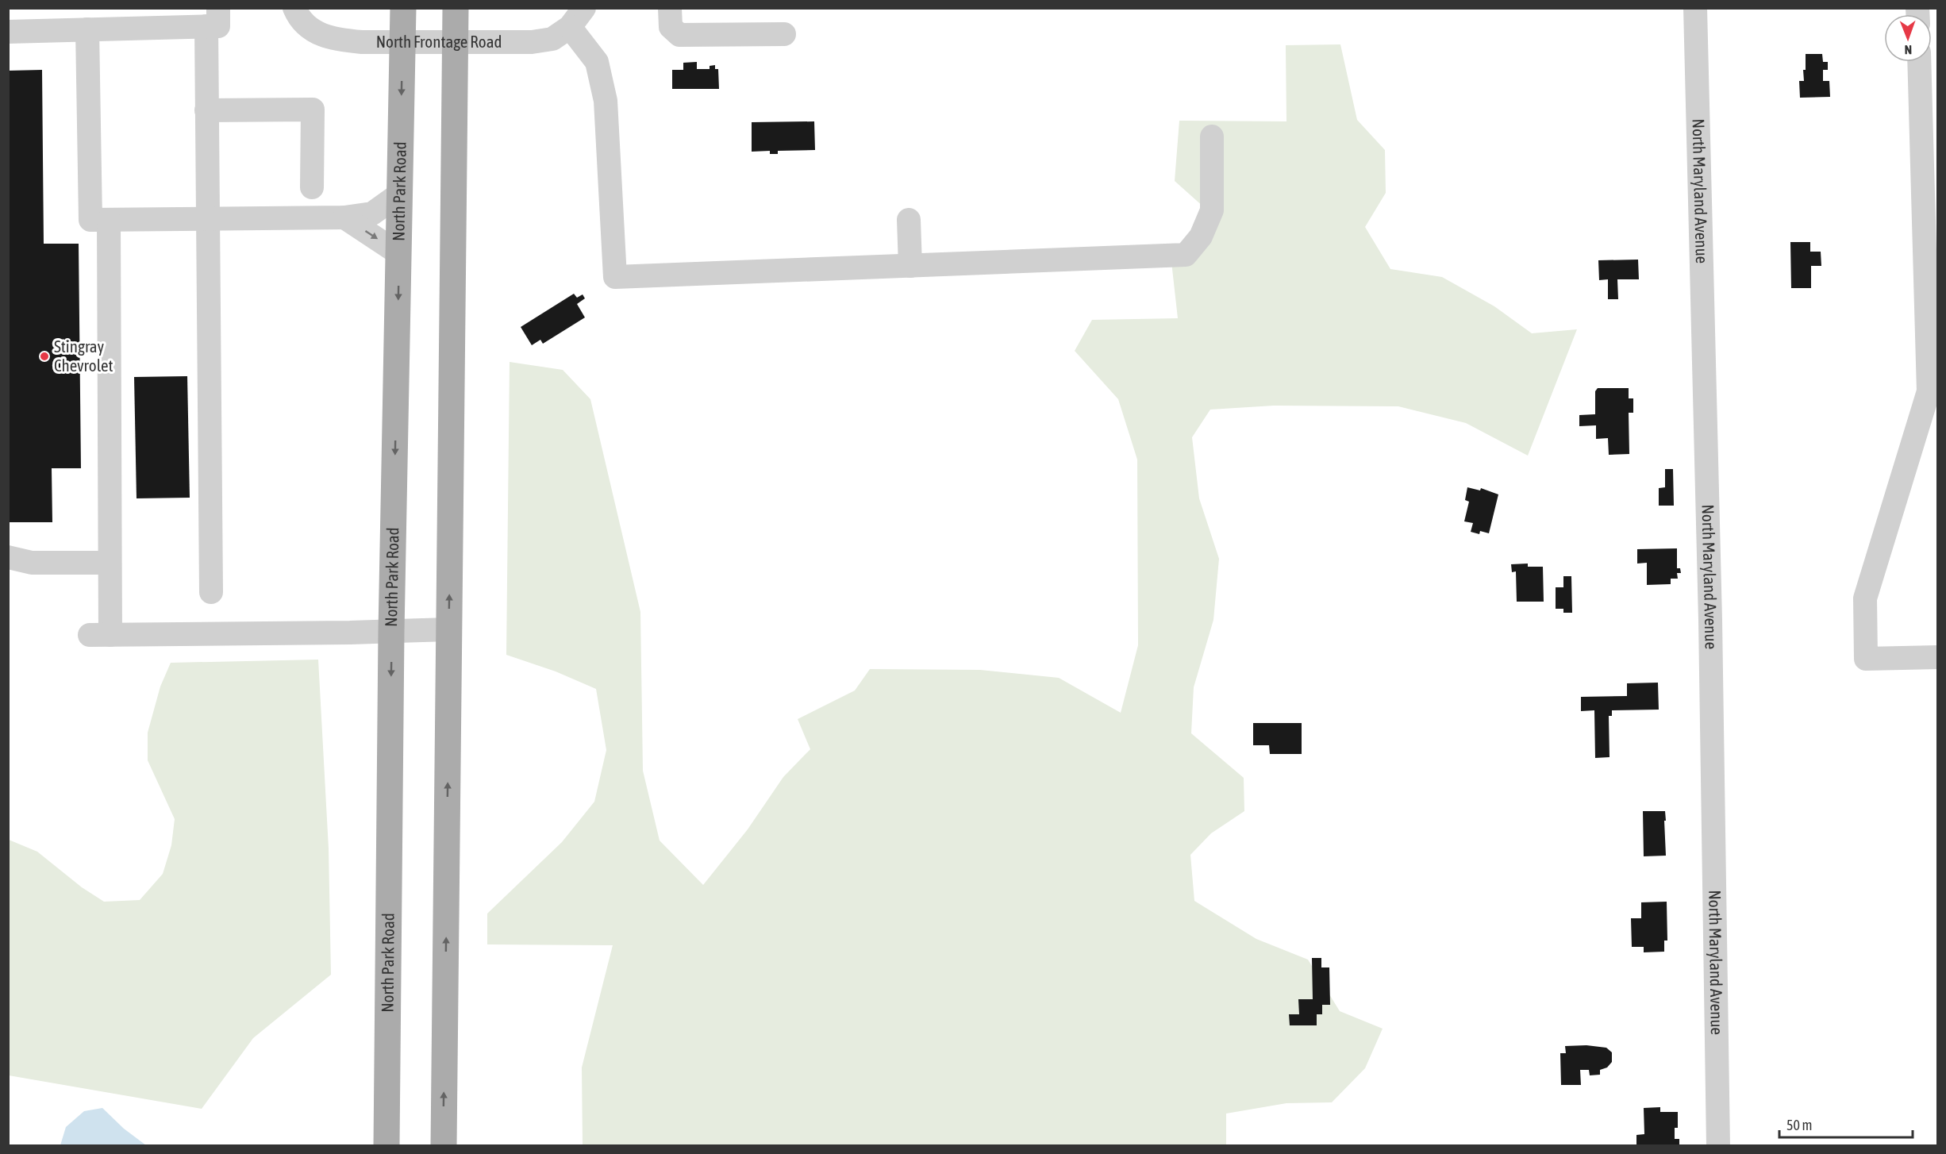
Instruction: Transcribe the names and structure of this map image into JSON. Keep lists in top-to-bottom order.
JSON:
{
  "streets": {
    "main road": ["North Park Road"],
    "street": ["North Frontage Road", "North Maryland Avenue"]
  },
  "crossings": [
    ["North Frontage Road", "North Park Road"]
  ],
  "places": ["Stingray Chevrolet"],
  "scale_bar": "50 m",
  "north": "bottom"
}
